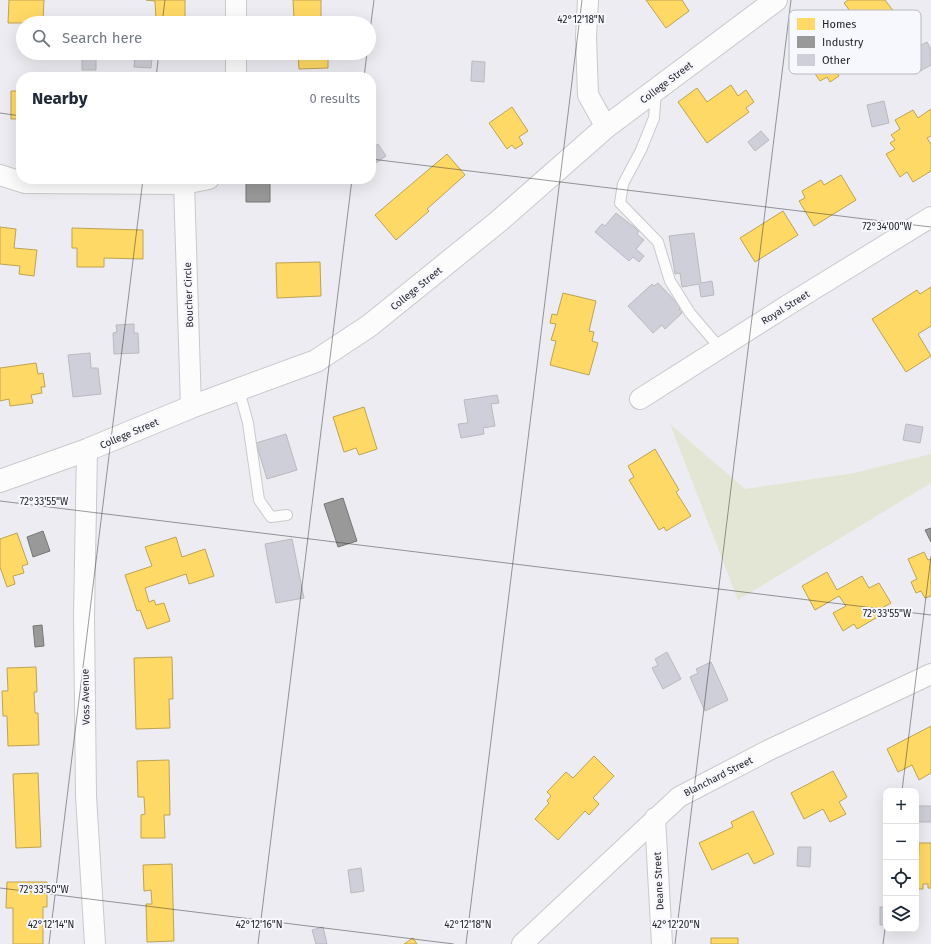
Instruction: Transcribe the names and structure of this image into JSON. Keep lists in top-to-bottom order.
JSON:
{
  "streets": {
    "street": [
      "College Street",
      "Boucher Circle",
      "Royal Street",
      "Voss Avenue",
      "Blanchard Street",
      "Deane Street"
    ]
  },
  "crossings": [
    ["College Street", "Boucher Circle"],
    ["College Street", "Voss Avenue"],
    ["Blanchard Street", "Deane Street"]
  ],
  "legend": ["Homes", "Industry", "Other"],
  "page": {
    "search": "Search here",
    "heading": ["Nearby", "0 results"],
    "map_buttons": ["+", "−"]
  },
  "coordinates": [
    "42°12'18\"N",
    "72°34'00\"W",
    "72°33'55\"W",
    "72°33'50\"W",
    "42°12'14\"N",
    "42°12'16\"N",
    "42°12'20\"N"
  ]
}
